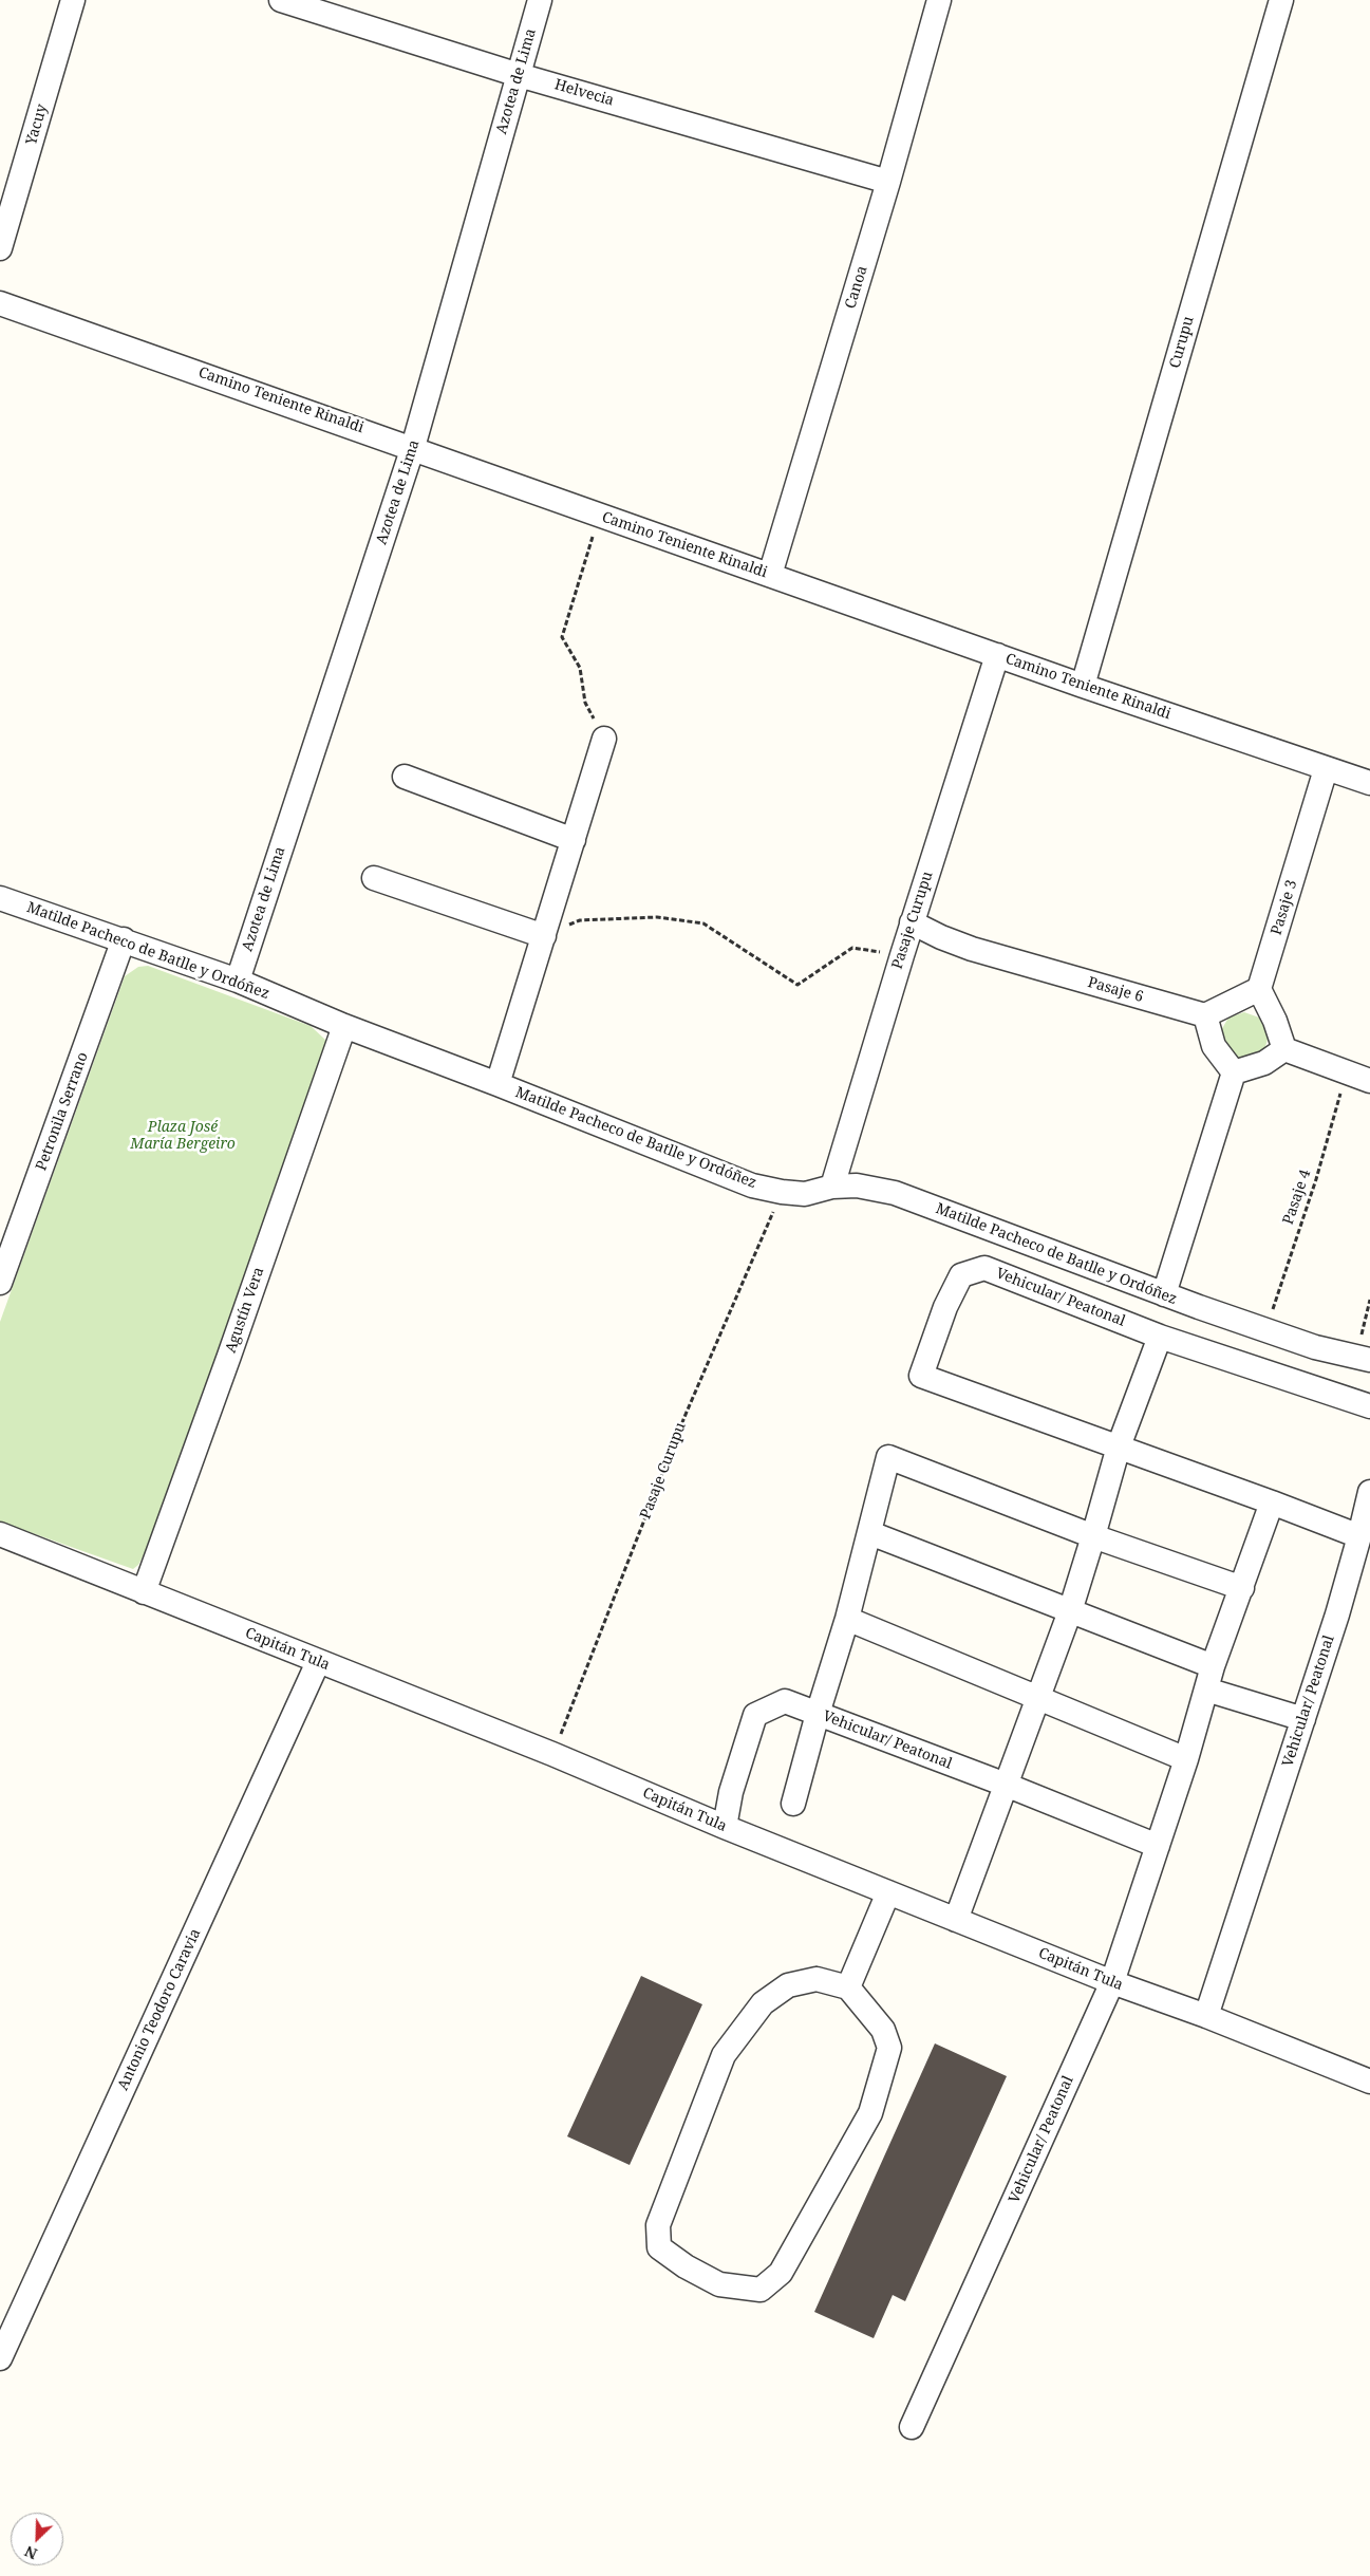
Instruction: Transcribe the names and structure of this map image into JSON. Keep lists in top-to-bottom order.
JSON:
{
  "streets": {
    "street": [
      "Azotea de Lima",
      "Helvecia",
      "Yacuy",
      "Canoa",
      "Curupu",
      "Camino Teniente Rinaldi",
      "Pasaje 3",
      "Pasaje Curupu",
      "Matilde Pacheco de Batlle y Ordóñez",
      "Pasaje 6",
      "Petronila Serrano",
      "Vehicular/ Peatonal",
      "Agustín Vera",
      "Capitán Tula",
      "Antonio Teodoro Caravia"
    ],
    "path": ["Pasaje 4"]
  },
  "crossings": [
    ["Azotea de Lima", "Helvecia"],
    ["Azotea de Lima", "Camino Teniente Rinaldi"],
    ["Azotea de Lima", "Matilde Pacheco de Batlle y Ordóñez"],
    ["Helvecia", "Canoa"],
    ["Canoa", "Camino Teniente Rinaldi"],
    ["Curupu", "Camino Teniente Rinaldi"],
    ["Camino Teniente Rinaldi", "Pasaje 3"],
    ["Camino Teniente Rinaldi", "Pasaje Curupu"],
    ["Pasaje Curupu", "Matilde Pacheco de Batlle y Ordóñez"],
    ["Pasaje Curupu", "Pasaje 6"],
    ["Pasaje Curupu", "Capitán Tula"],
    ["Matilde Pacheco de Batlle y Ordóñez", "Petronila Serrano"],
    ["Matilde Pacheco de Batlle y Ordóñez", "Pasaje 4"],
    ["Matilde Pacheco de Batlle y Ordóñez", "Agustín Vera"],
    ["Vehicular/ Peatonal", "Capitán Tula"],
    ["Agustín Vera", "Capitán Tula"],
    ["Capitán Tula", "Antonio Teodoro Caravia"]
  ],
  "parks": ["Plaza José María Bergeiro"],
  "north": "bottom left"
}
